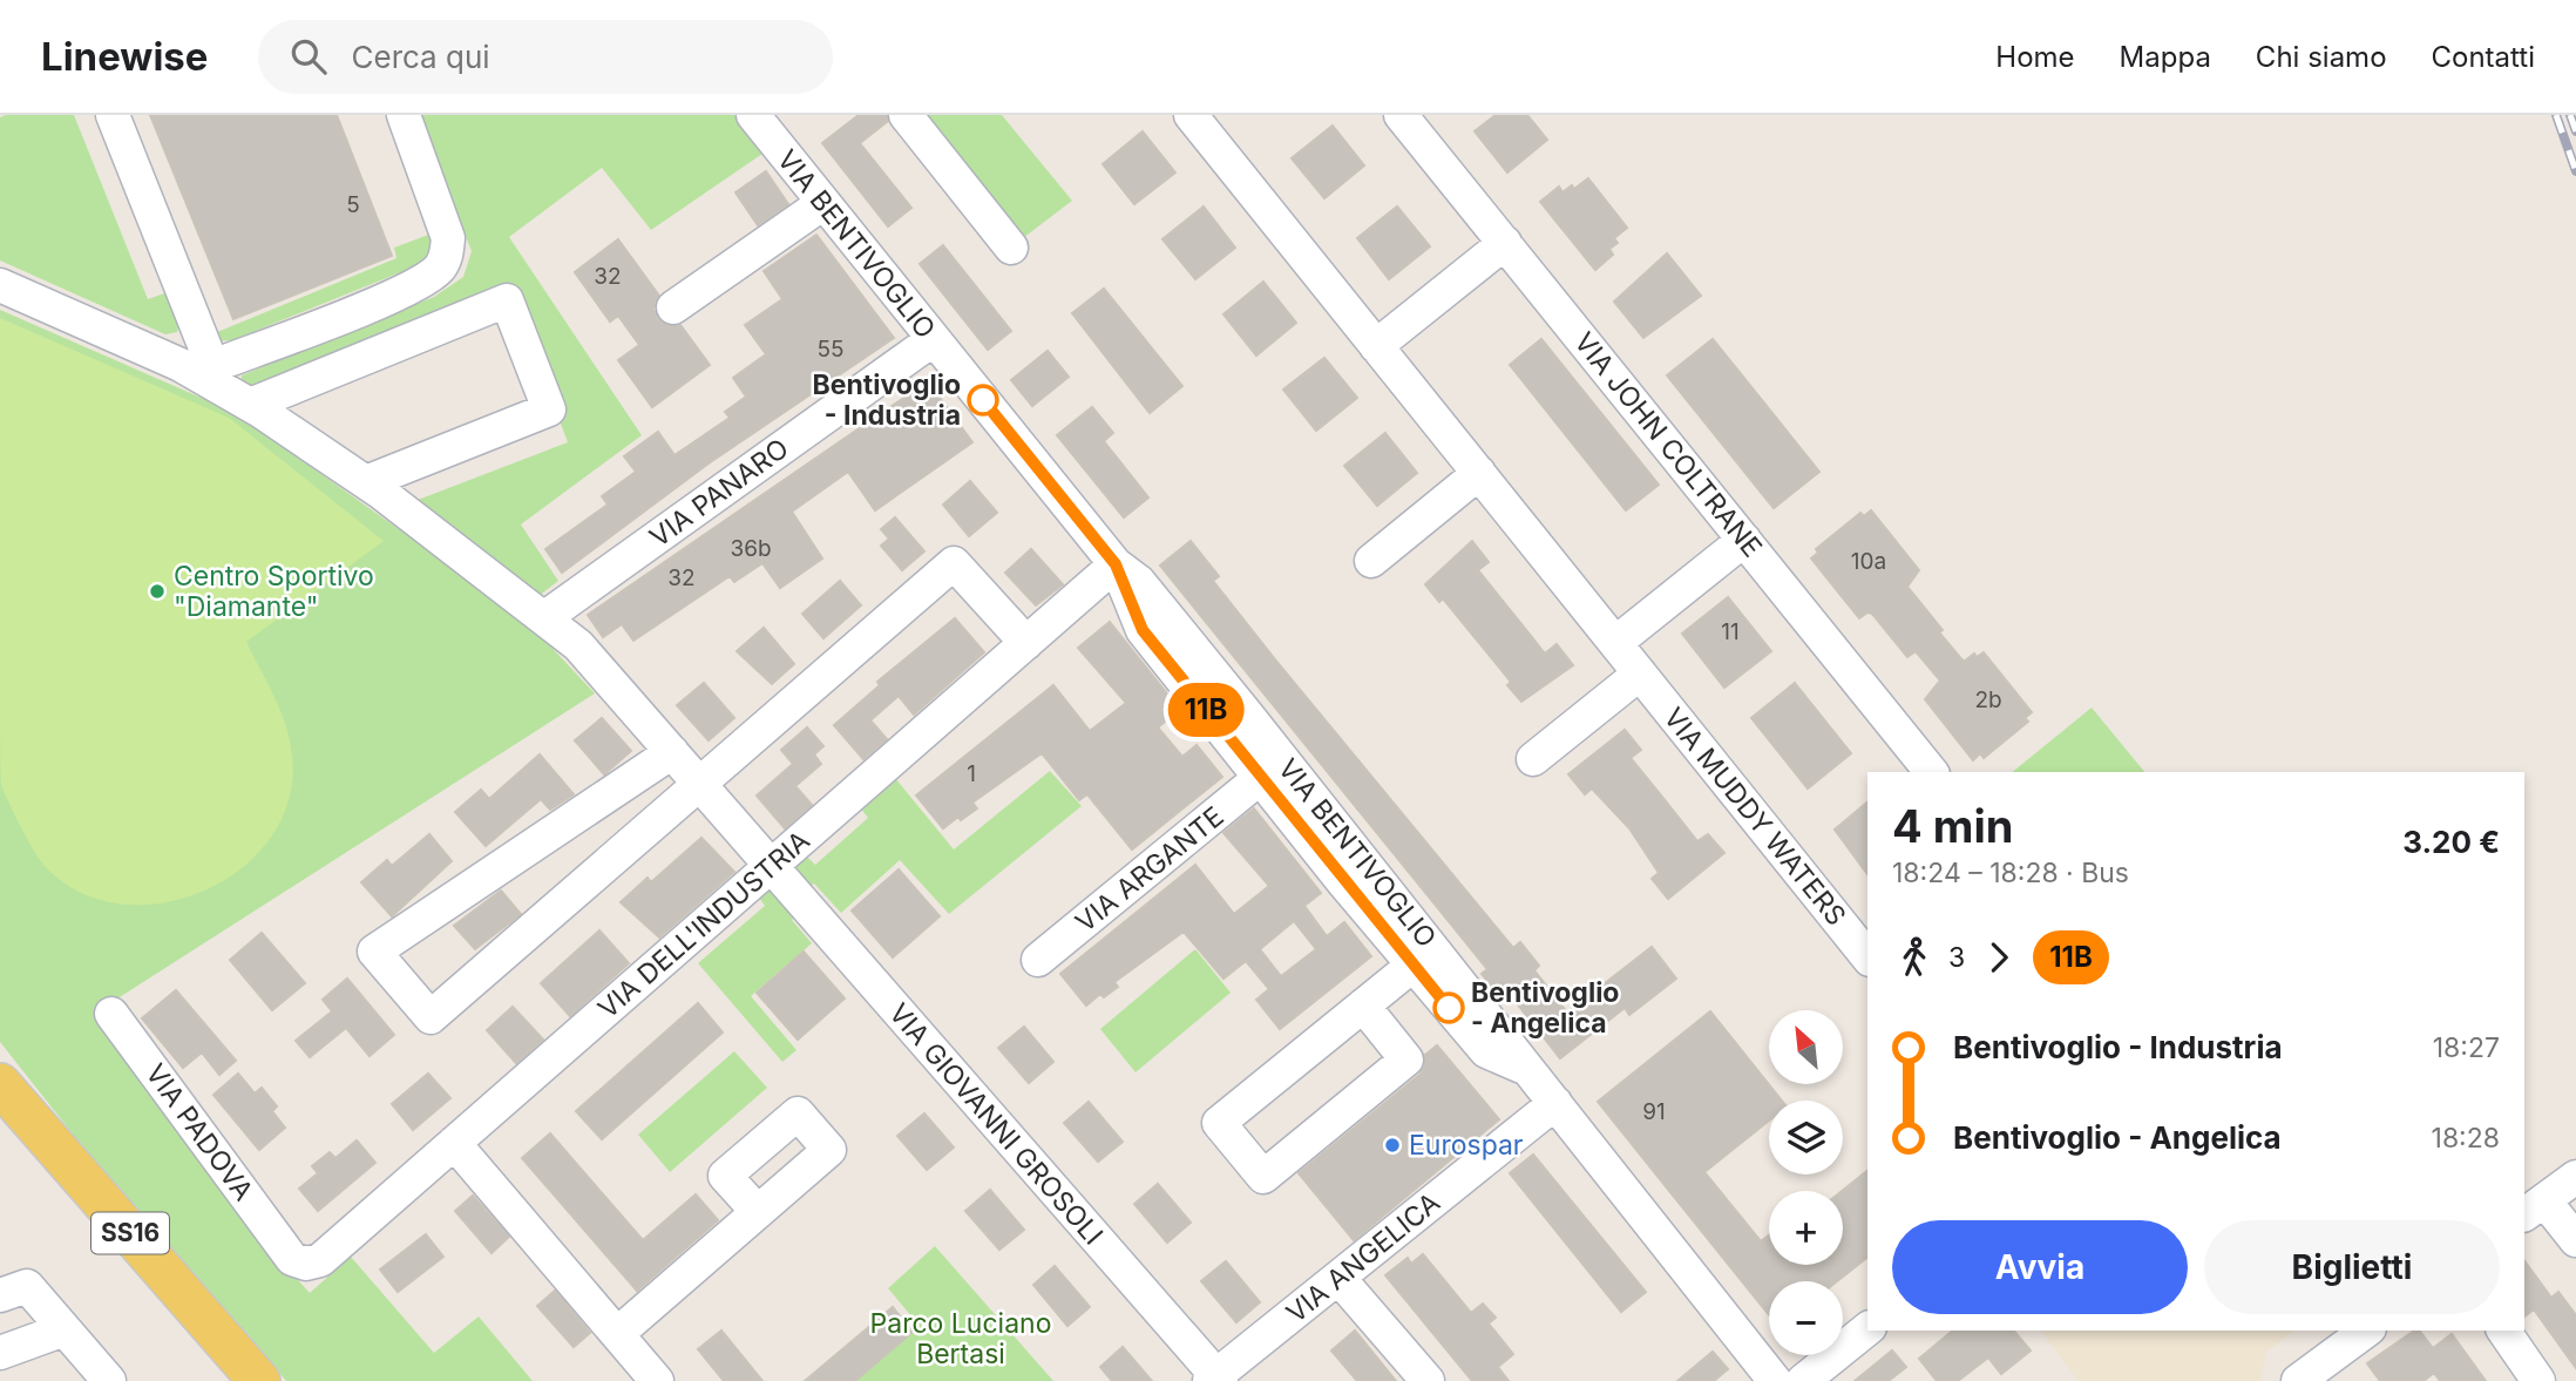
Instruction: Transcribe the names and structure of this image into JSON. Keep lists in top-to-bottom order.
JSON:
{
  "streets": {
    "main road": ["SS16"],
    "street": [
      "VIA BENTIVOGLIO",
      "VIA JOHN COLTRANE",
      "VIA PANARO",
      "VIA MUDDY WATERS",
      "VIA ARGANTE",
      "VIA DELL'INDUSTRIA",
      "VIA GIOVANNI GROSOLI",
      "VIA PADOVA",
      "VIA ANGELICA"
    ]
  },
  "crossings": [
    ["VIA BENTIVOGLIO", "VIA PANARO"],
    ["VIA BENTIVOGLIO", "VIA ARGANTE"],
    ["VIA BENTIVOGLIO", "VIA DELL'INDUSTRIA"],
    ["VIA BENTIVOGLIO", "VIA ANGELICA"],
    ["VIA PANARO", "VIA GIOVANNI GROSOLI"],
    ["VIA DELL'INDUSTRIA", "VIA GIOVANNI GROSOLI"],
    ["VIA DELL'INDUSTRIA", "VIA PADOVA"],
    ["VIA GIOVANNI GROSOLI", "VIA ANGELICA"]
  ],
  "parks": ["Parco Luciano Bertasi"],
  "places": [
    "Bentivoglio - Industria",
    "Centro Sportivo \"Diamante\"",
    "Bentivoglio - Angelica",
    "Eurospar"
  ],
  "lines": ["bus line 11B"],
  "house_numbers": [
    "5",
    "32",
    "55",
    "36b",
    "10a",
    "32",
    "11",
    "2b",
    "1",
    "91"
  ],
  "north": "top left",
  "page": {
    "header": "Linewise",
    "search": "Cerca qui",
    "nav": [
      "Home",
      "Mappa",
      "Chi siamo",
      "Contatti"
    ],
    "on_map": "11B",
    "heading": ["4 min", "18:24 – 18:28 · Bus", "3.20 €"],
    "legs": ["3", "11B"],
    "list": [
      {
        "name": "Bentivoglio - Industria",
        "value": "18:27"
      },
      {
        "name": "Bentivoglio - Angelica",
        "value": "18:28"
      }
    ],
    "map_buttons": ["+", "−"],
    "buttons": ["Avvia", "Biglietti"]
  }
}
